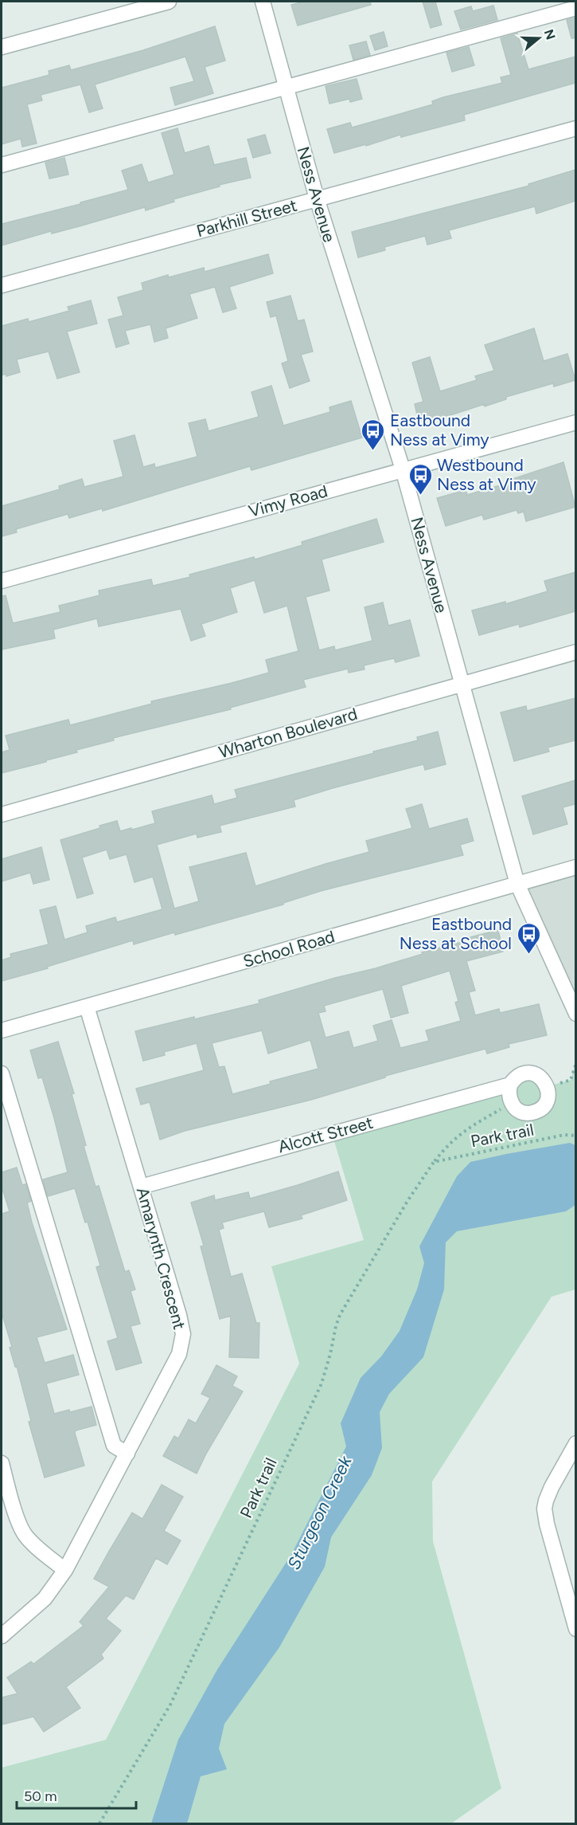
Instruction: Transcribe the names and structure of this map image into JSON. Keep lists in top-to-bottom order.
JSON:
{
  "streets": {
    "street": [
      "Ness Avenue",
      "Parkhill Street",
      "Vimy Road",
      "Wharton Boulevard",
      "School Road",
      "Alcott Street",
      "Amarynth Crescent"
    ],
    "path": ["Park trail"]
  },
  "crossings": [
    ["Ness Avenue", "Parkhill Street"],
    ["Ness Avenue", "Vimy Road"],
    ["Ness Avenue", "Wharton Boulevard"],
    ["Ness Avenue", "School Road"],
    ["School Road", "Amarynth Crescent"],
    ["Alcott Street", "Park trail"],
    ["Alcott Street", "Amarynth Crescent"]
  ],
  "water": ["Sturgeon Creek"],
  "places": {
    "bus stop": ["Eastbound Ness at Vimy", "Westbound Ness at Vimy", "Eastbound Ness at School"]
  },
  "scale_bar": "50 m",
  "north": "right"
}
